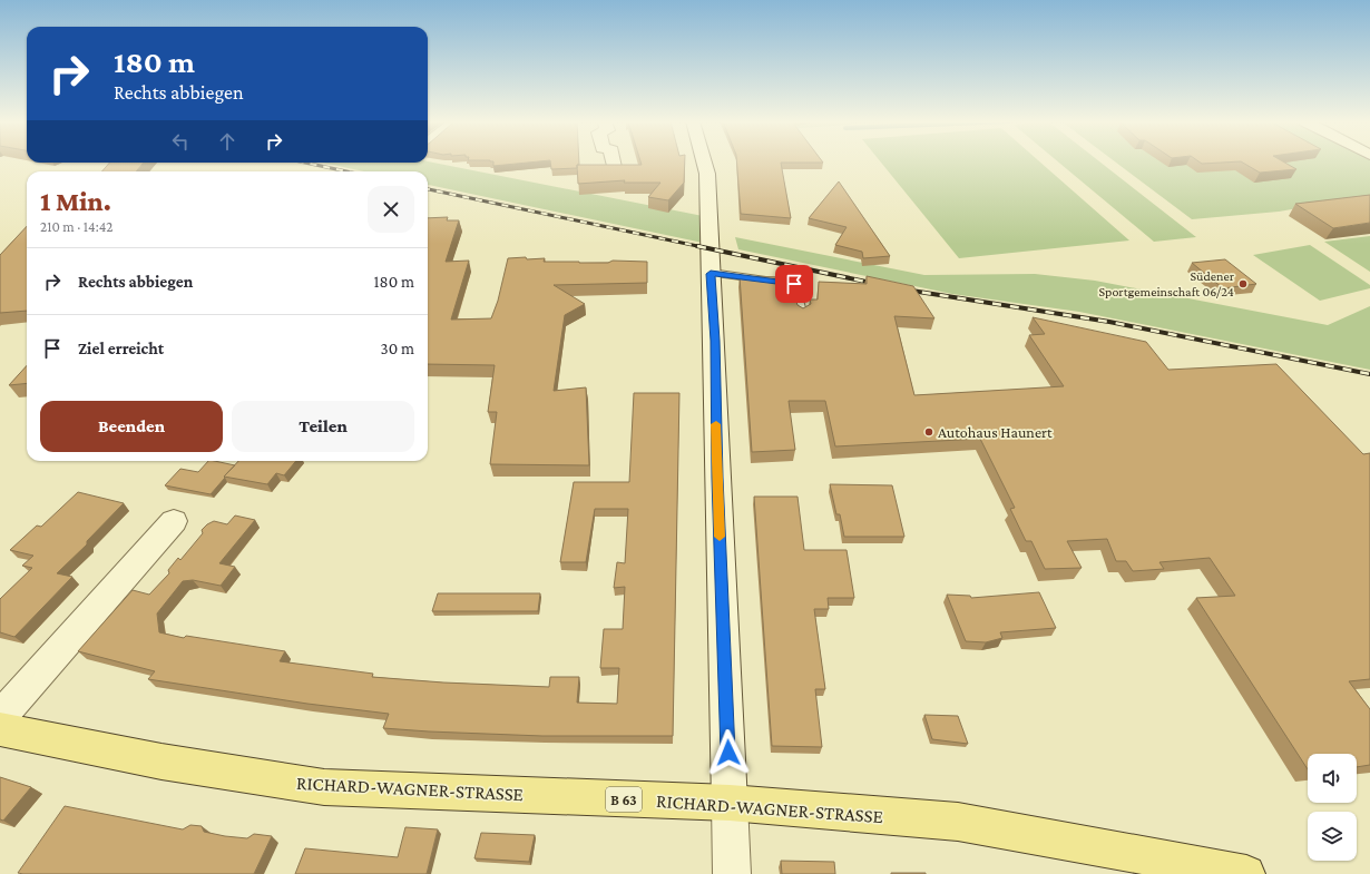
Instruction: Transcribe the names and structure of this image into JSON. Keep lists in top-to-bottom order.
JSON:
{
  "streets": {
    "main road": ["RICHARD-WAGNER-STRASSE", "B 63"]
  },
  "places": ["Südener Sportgemeinschaft 06/24", "Autohaus Haunert"],
  "page": {
    "turn": ["180 m", "Rechts abbiegen"],
    "heading": ["1 Min.", "210 m · 14:42"],
    "list": [
      {
        "name": "Rechts abbiegen",
        "value": "180 m"
      },
      {
        "name": "Ziel erreicht",
        "value": "30 m"
      }
    ],
    "buttons": ["Beenden", "Teilen"]
  }
}
